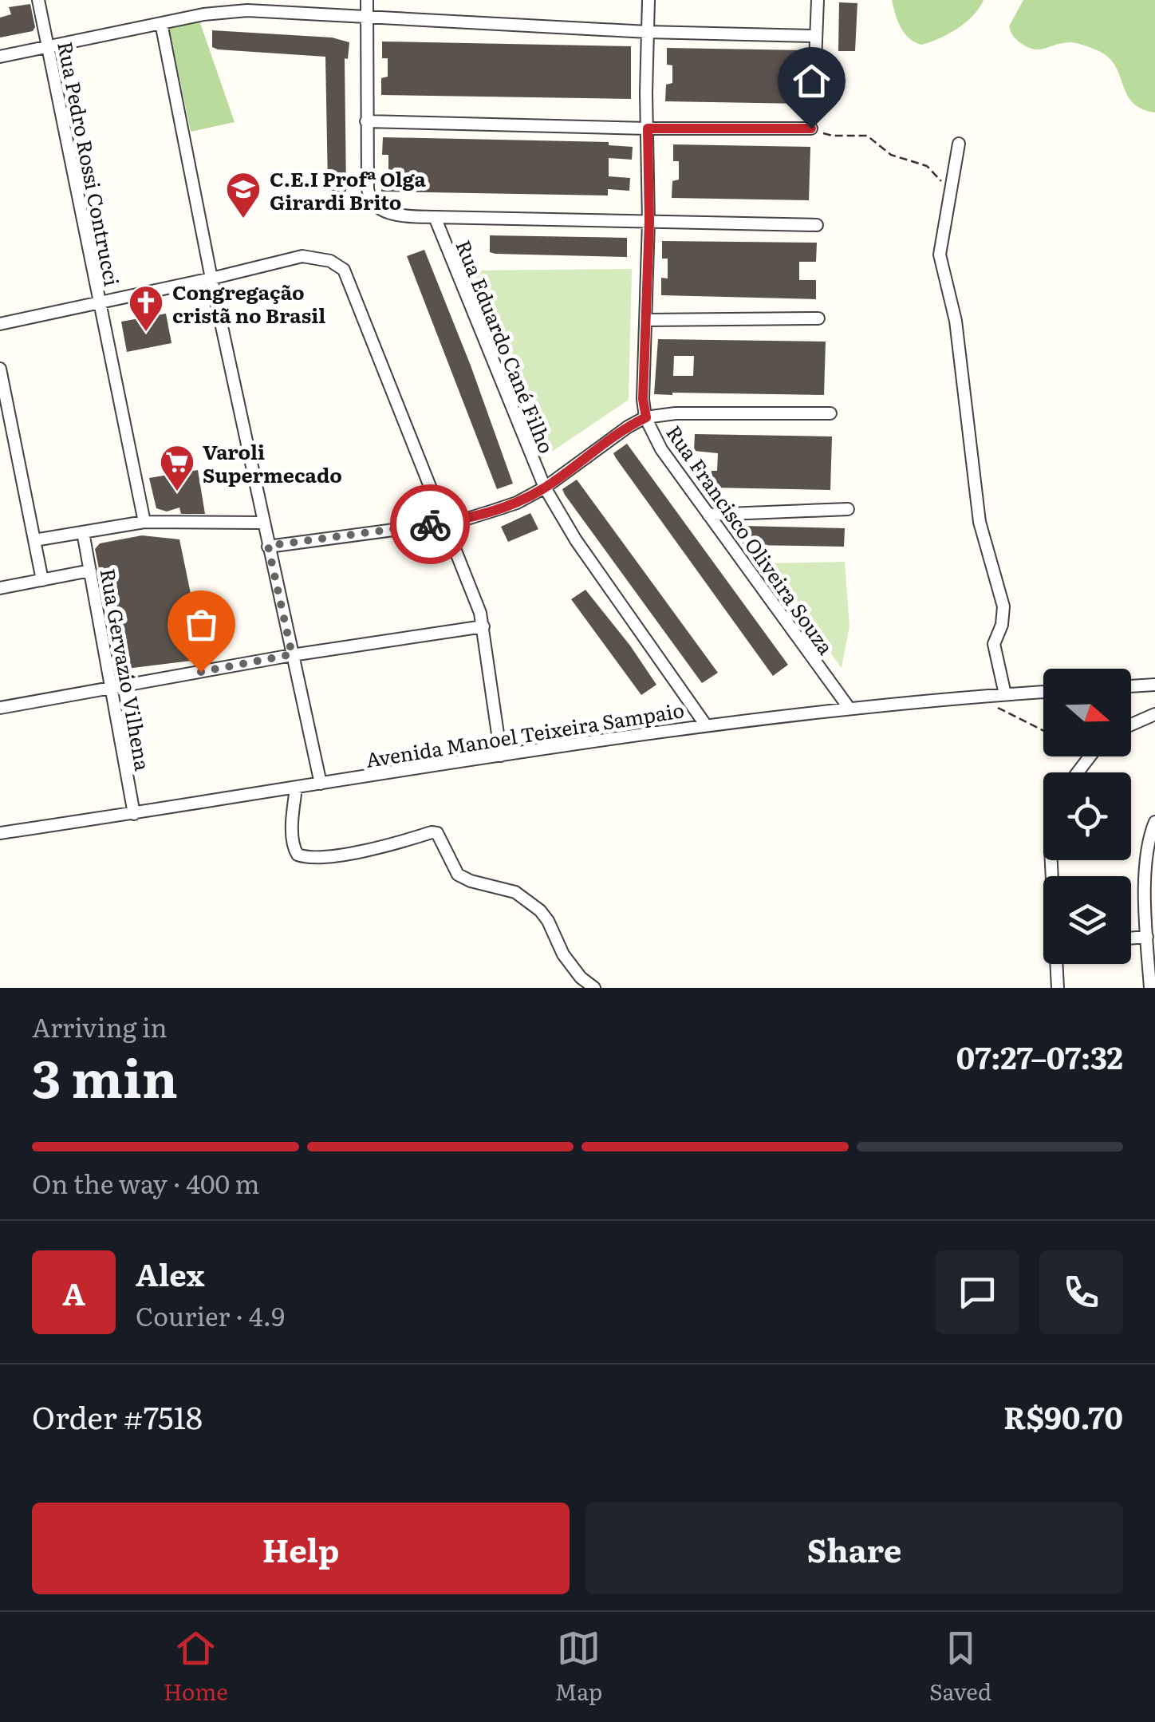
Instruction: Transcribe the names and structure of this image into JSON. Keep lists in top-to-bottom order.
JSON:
{
  "streets": {
    "street": [
      "Rua Pedro Rossi Contrucci",
      "Rua Eduardo Cané Filho",
      "Rua Francisco Oliveira Souza",
      "Rua Gervazio Vilhena",
      "Avenida Manoel Teixeira Sampaio"
    ]
  },
  "crossings": [
    ["Rua Eduardo Cané Filho", "Avenida Manoel Teixeira Sampaio"],
    ["Rua Francisco Oliveira Souza", "Avenida Manoel Teixeira Sampaio"],
    ["Rua Gervazio Vilhena", "Avenida Manoel Teixeira Sampaio"]
  ],
  "places": {
    "school or university": ["C.E.I Profª Olga Girardi Brito"],
    "church": ["Congregação cristã no Brasil"],
    "supermarket": ["Varoli Supermecado"]
  },
  "north": "right",
  "page": {
    "heading": ["3 min", "Arriving in", "07:27–07:32"],
    "panel": [
      "Alex",
      "Courier · 4.9",
      "Order #7518",
      "R$90.70"
    ],
    "bar": "On the way · 400 m",
    "round": "A",
    "buttons": ["Help", "Share"],
    "tabs": ["Home", "Map", "Saved"]
  }
}
